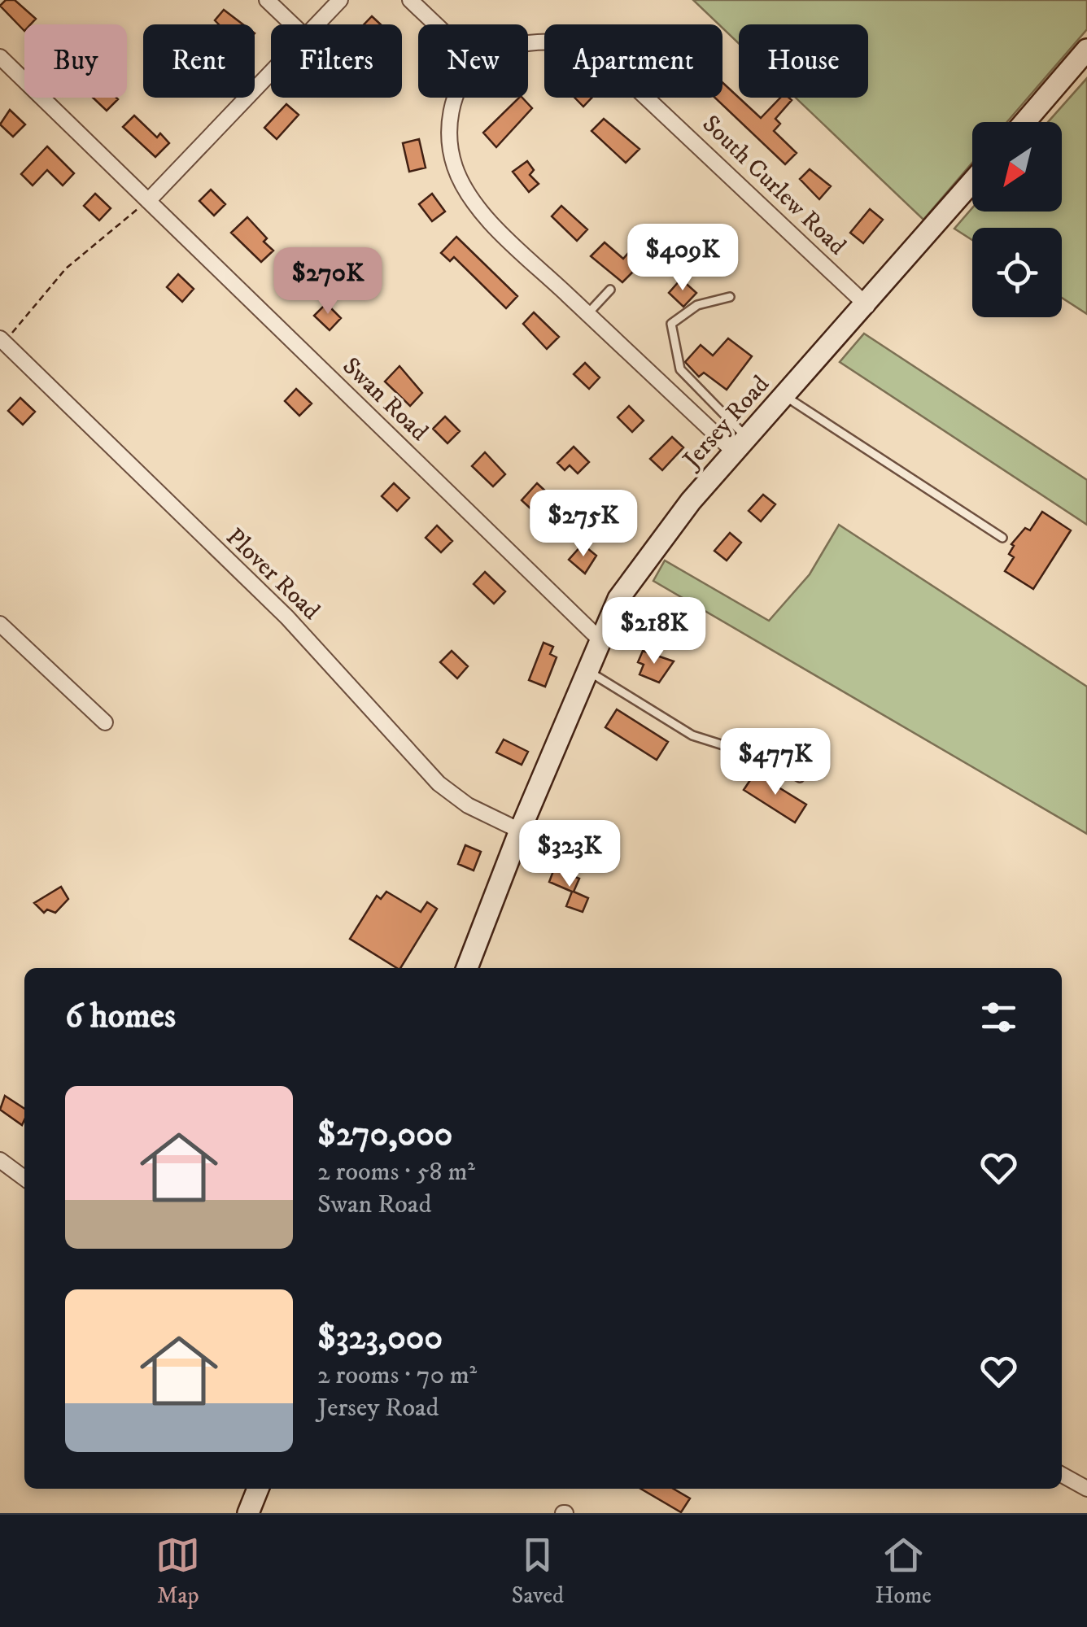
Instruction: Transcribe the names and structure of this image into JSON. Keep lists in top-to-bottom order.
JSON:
{
  "streets": {
    "street": [
      "South Curlew Road",
      "Swan Road",
      "Jersey Road",
      "Plover Road"
    ]
  },
  "crossings": [
    ["South Curlew Road", "Jersey Road"],
    ["Swan Road", "Jersey Road"],
    ["Jersey Road", "Plover Road"]
  ],
  "north": "bottom left",
  "page": {
    "chip": [
      "Buy",
      "Rent",
      "Filters",
      "New",
      "Apartment",
      "House"
    ],
    "price": [
      "$409K",
      "$270K",
      "$275K",
      "$218K",
      "$477K",
      "$323K"
    ],
    "heading": "6 homes",
    "list": [
      {
        "name": "$270,000",
        "note": "2 rooms · 58 m² · Swan Road"
      },
      {
        "name": "$323,000",
        "note": "2 rooms · 70 m² · Jersey Road"
      }
    ],
    "tabs": ["Map", "Saved", "Home"]
  }
}
